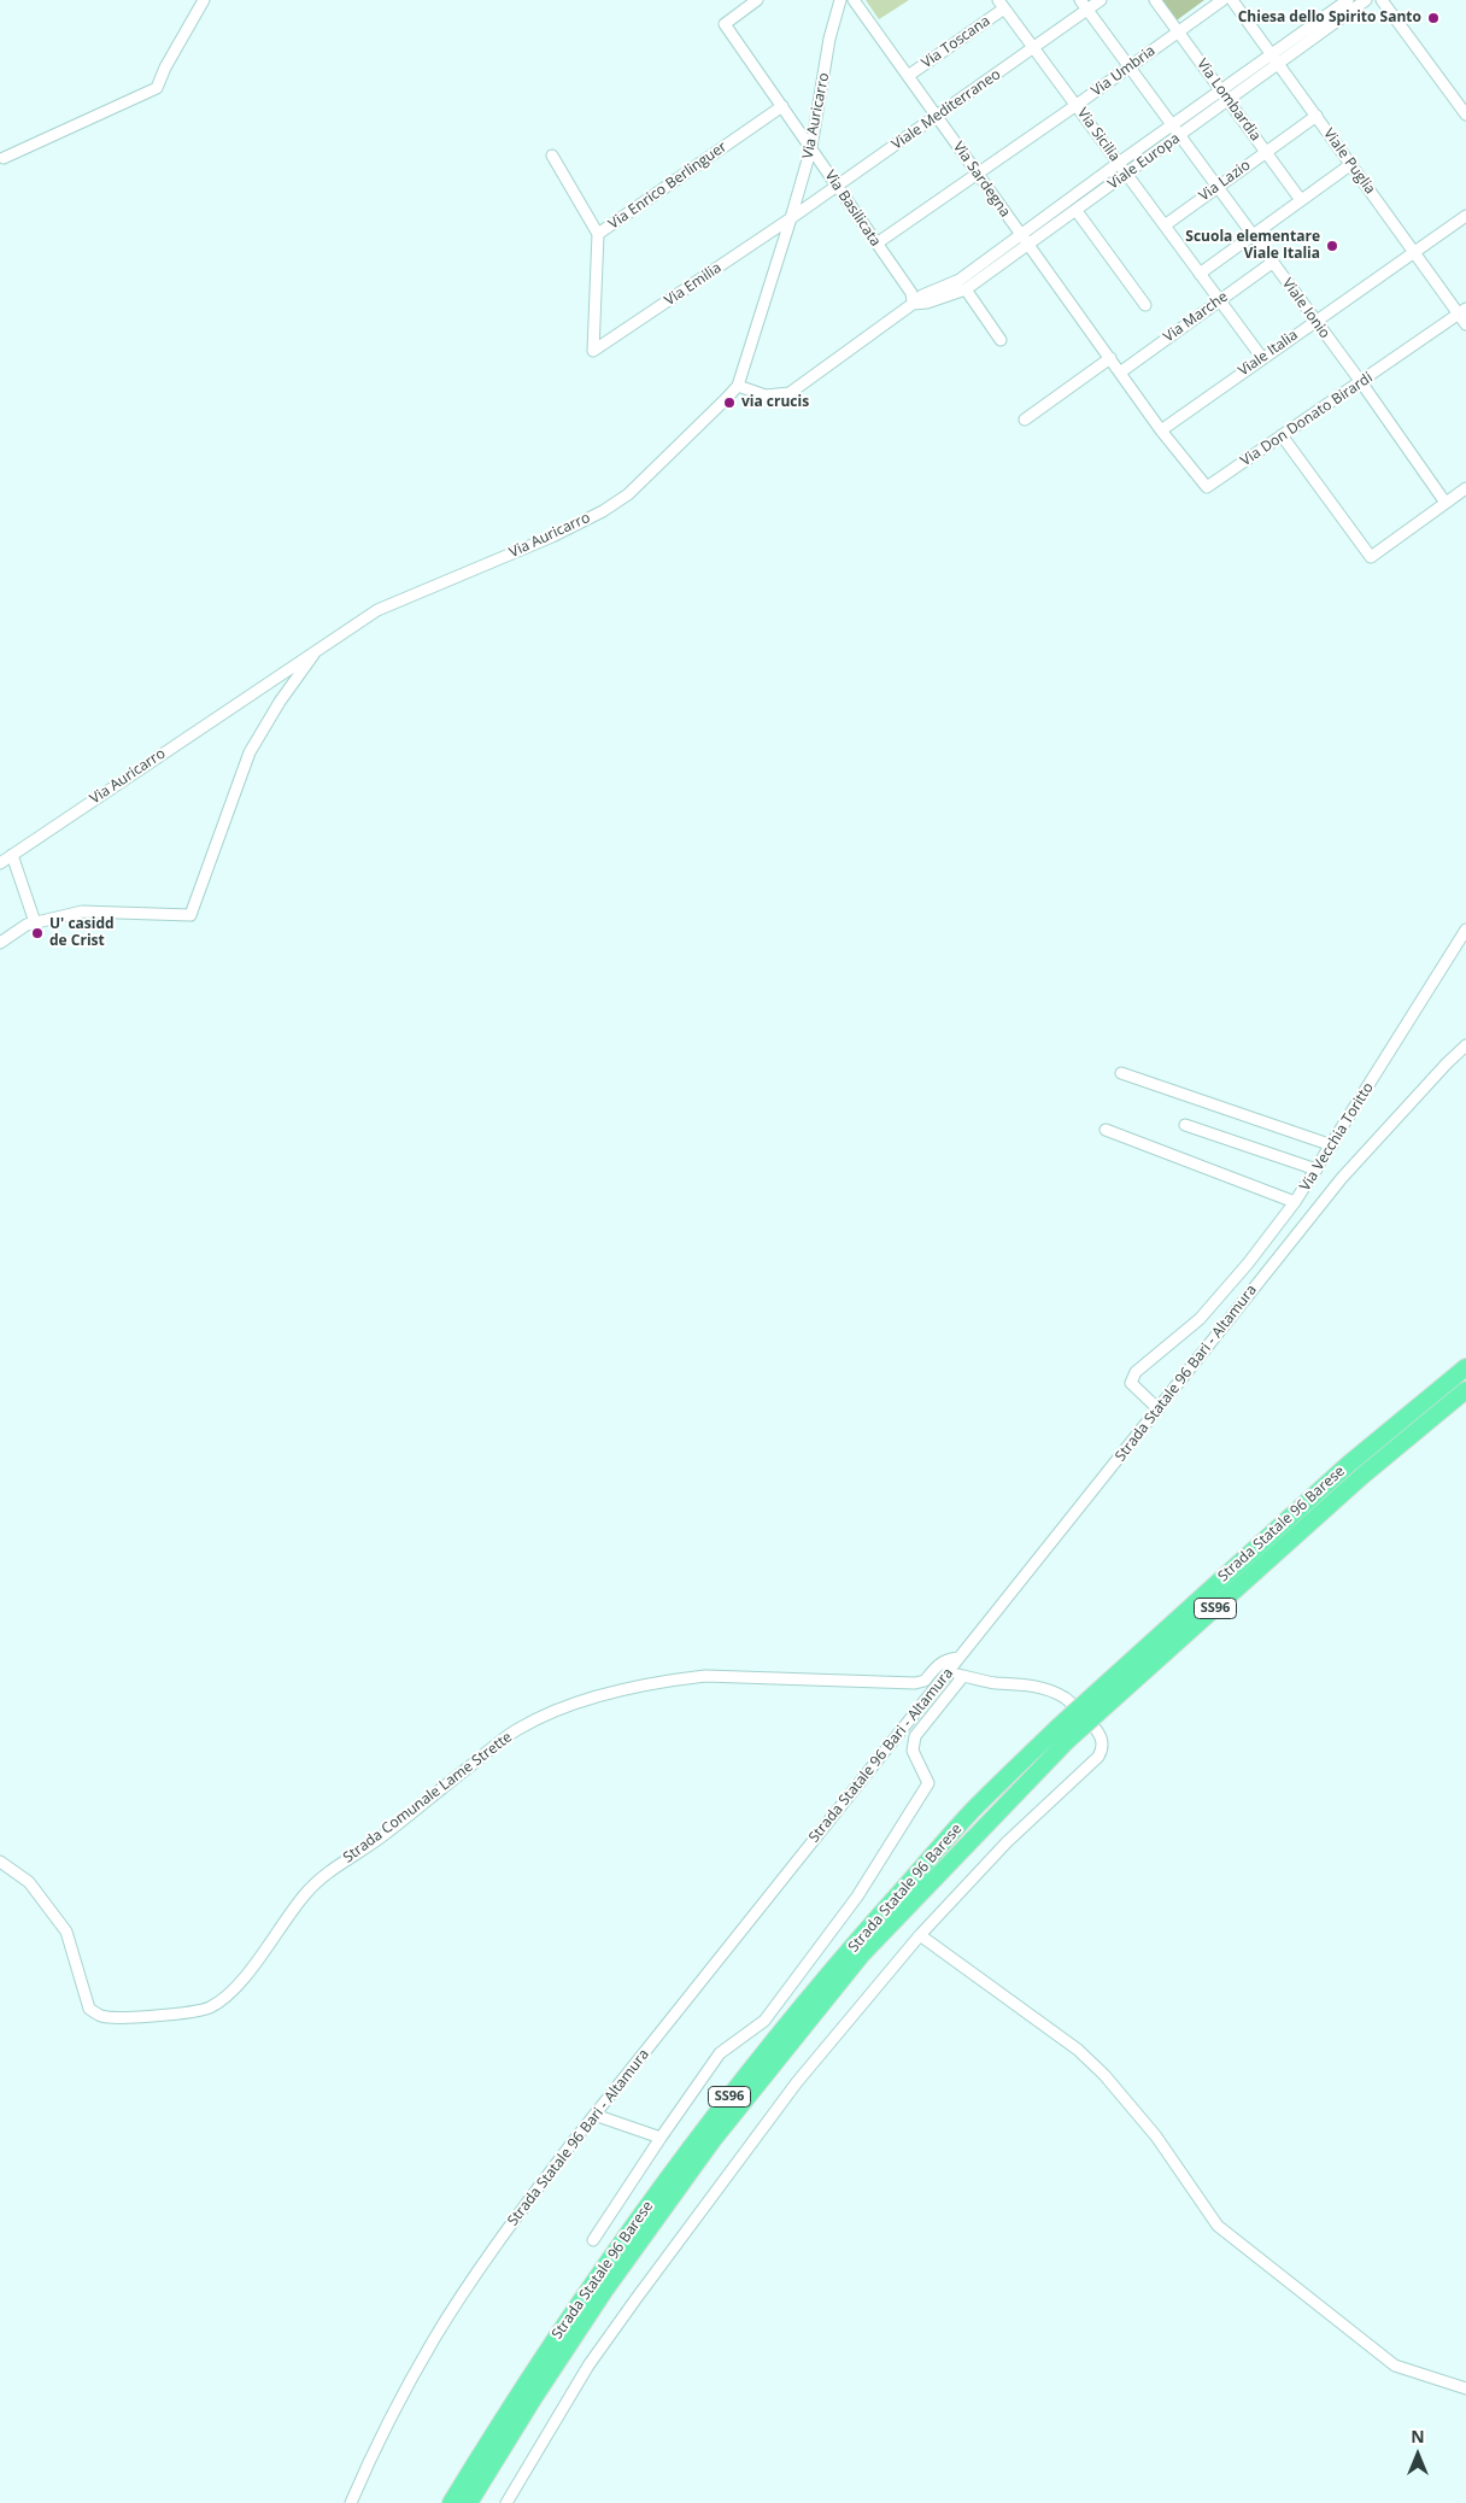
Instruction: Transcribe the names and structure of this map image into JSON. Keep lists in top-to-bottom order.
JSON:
{
  "streets": {
    "highway": ["Strada Statale 96 Barese", "SS96"],
    "street": [
      "Via Toscana",
      "Via Umbria",
      "Via Lombardia",
      "Viale Mediterraneo",
      "Via Auricarro",
      "Via Sicilia",
      "Viale Europa",
      "Viale Puglia",
      "Via Sardegna",
      "Via Lazio",
      "Via Enrico Berlinguer",
      "Via Basilicata",
      "Via Emilia",
      "Viale Ionio",
      "Via Marche",
      "Viale Italia",
      "Via Don Donato Birardi",
      "Via Vecchia Toritto",
      "Strada Statale 96 Bari - Altamura",
      "Strada Comunale Lame Strette"
    ]
  },
  "crossings": [
    ["Via Toscana", "Via Sicilia"],
    ["Via Toscana", "Via Sardegna"],
    ["Via Umbria", "Via Lombardia"],
    ["Via Umbria", "Via Sicilia"],
    ["Via Umbria", "Via Sardegna"],
    ["Via Umbria", "Via Basilicata"],
    ["Via Umbria", "Viale Ionio"],
    ["Via Lombardia", "Viale Europa"],
    ["Via Lombardia", "Via Lazio"],
    ["Viale Mediterraneo", "Via Auricarro"],
    ["Viale Mediterraneo", "Via Sicilia"],
    ["Viale Mediterraneo", "Via Sardegna"],
    ["Viale Mediterraneo", "Via Basilicata"],
    ["Viale Mediterraneo", "Via Emilia"],
    ["Viale Mediterraneo", "Viale Ionio"],
    ["Via Auricarro", "Viale Europa"],
    ["Via Auricarro", "Via Basilicata"],
    ["Via Auricarro", "Via Emilia"],
    ["Via Sicilia", "Viale Europa"],
    ["Via Sicilia", "Via Lazio"],
    ["Via Sicilia", "Via Marche"],
    ["Via Sicilia", "Viale Italia"],
    ["Viale Europa", "Viale Puglia"],
    ["Viale Europa", "Via Sardegna"],
    ["Viale Europa", "Via Basilicata"],
    ["Viale Europa", "Viale Ionio"],
    ["Viale Puglia", "Via Lazio"],
    ["Viale Puglia", "Viale Italia"],
    ["Viale Puglia", "Via Don Donato Birardi"],
    ["Via Sardegna", "Via Marche"],
    ["Via Sardegna", "Viale Italia"],
    ["Via Sardegna", "Via Don Donato Birardi"],
    ["Via Lazio", "Viale Ionio"],
    ["Via Enrico Berlinguer", "Via Basilicata"],
    ["Via Enrico Berlinguer", "Via Emilia"],
    ["Viale Ionio", "Via Marche"],
    ["Viale Ionio", "Viale Italia"],
    ["Viale Ionio", "Via Don Donato Birardi"],
    ["Viale Italia", "Via Don Donato Birardi"],
    ["Strada Statale 96 Bari - Altamura", "Strada Comunale Lame Strette"]
  ],
  "places": [
    "Chiesa dello Spirito Santo",
    "Scuola elementare Viale Italia",
    "via crucis",
    "U' casidd de Crist"
  ],
  "north": "top"
}
